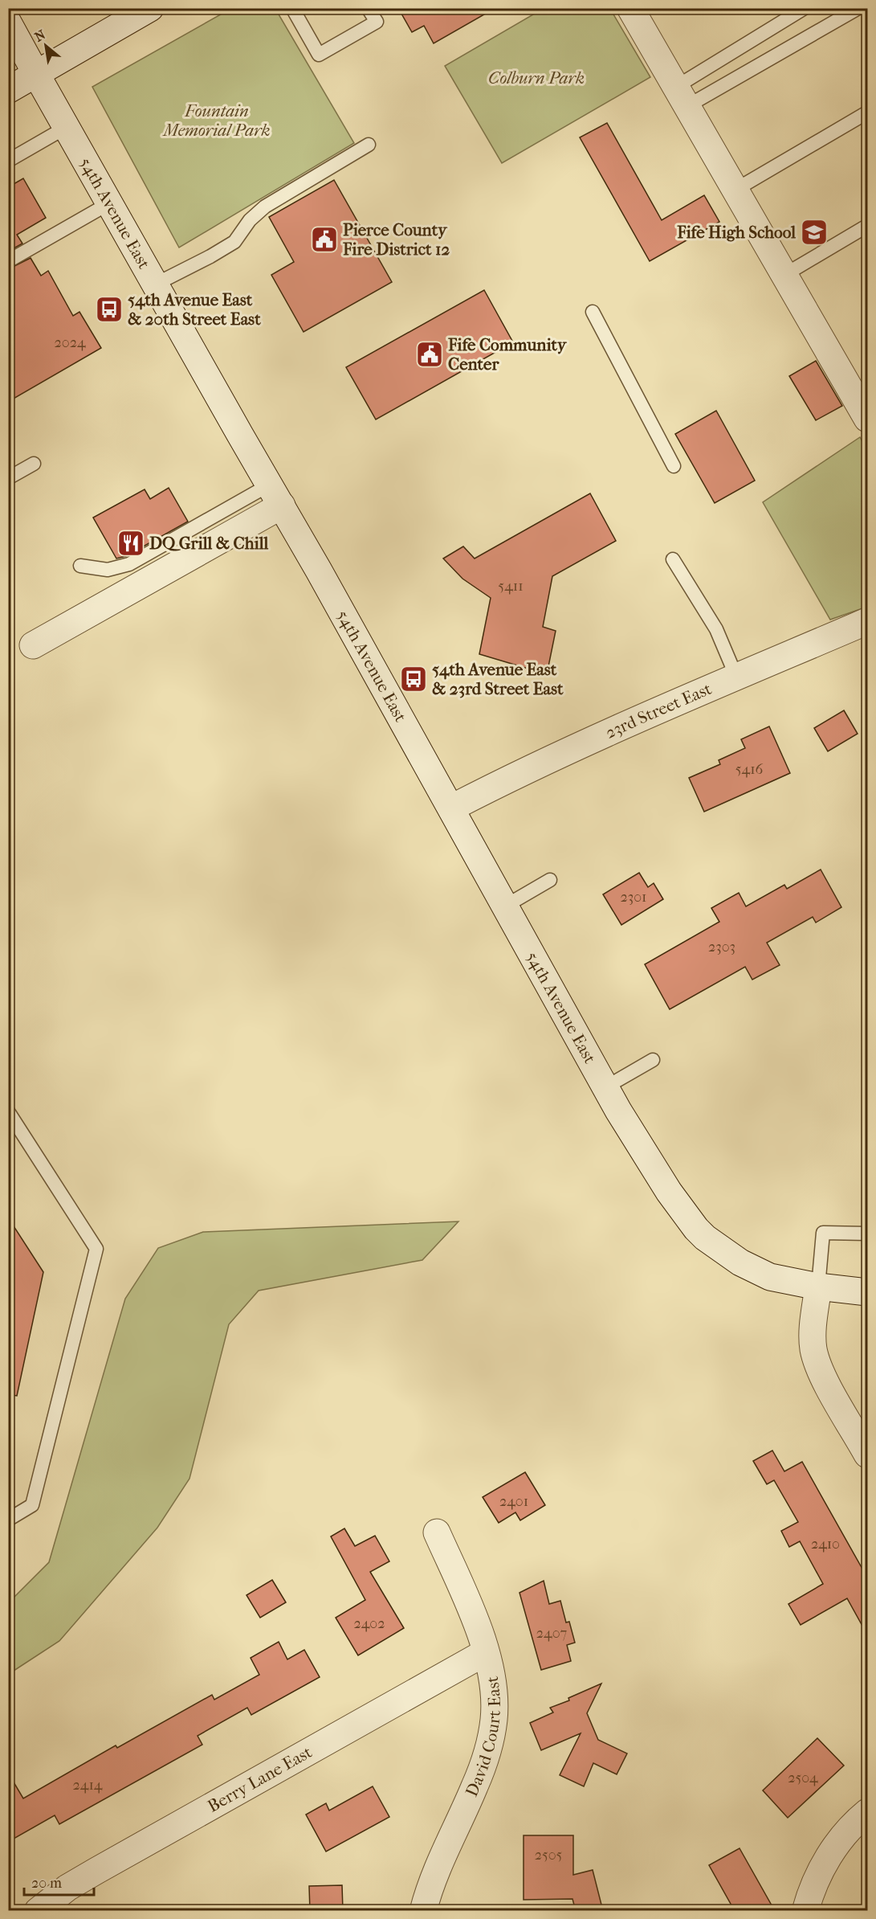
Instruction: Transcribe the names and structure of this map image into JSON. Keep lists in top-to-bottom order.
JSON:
{
  "streets": {
    "street": [
      "54th Avenue East",
      "23rd Street East",
      "David Court East",
      "Berry Lane East"
    ]
  },
  "crossings": [
    ["54th Avenue East", "23rd Street East"],
    ["David Court East", "Berry Lane East"]
  ],
  "parks": ["Colburn Park", "Fountain Memorial Park"],
  "places": {
    "school or university": ["Fife High School"],
    "public building": ["Pierce County Fire District 12", "Fife Community Center"],
    "bus stop": ["54th Avenue East & 20th Street East", "54th Avenue East & 23rd Street East"],
    "restaurant": ["DQ Grill & Chill"]
  },
  "house_numbers": [
    "2024",
    "5411",
    "5416",
    "2301",
    "2303",
    "2401",
    "2410",
    "2402",
    "2407",
    "2504",
    "2414",
    "2505"
  ],
  "scale_bar": "20 m",
  "north": "top left"
}
